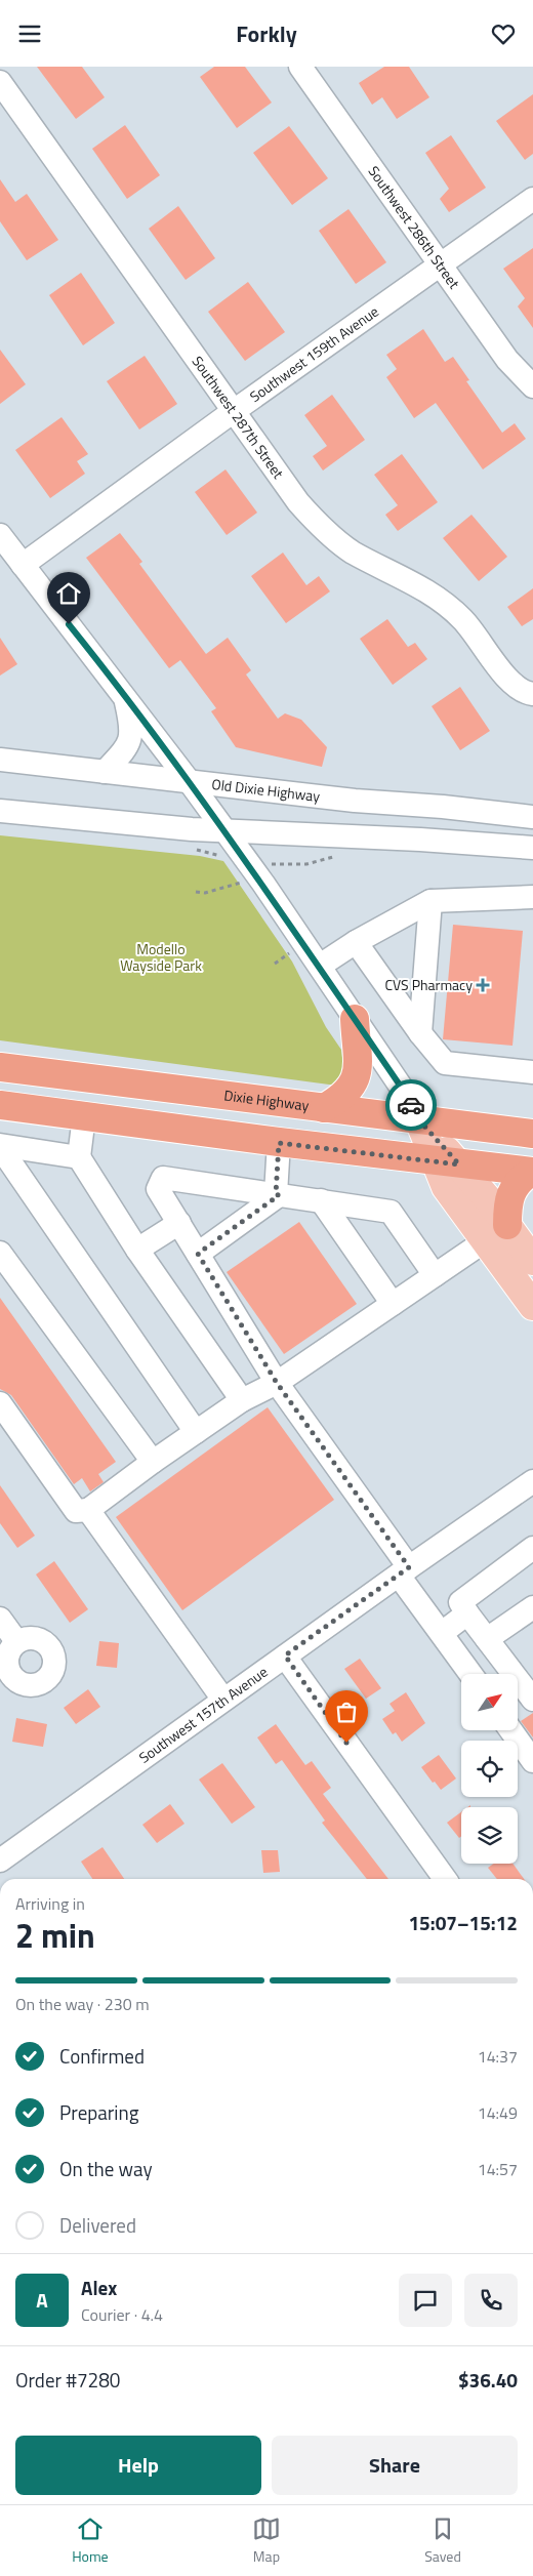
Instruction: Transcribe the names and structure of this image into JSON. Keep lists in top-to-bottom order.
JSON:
{
  "streets": {
    "highway": ["Dixie Highway"],
    "street": [
      "Southwest 286th Street",
      "Southwest 159th Avenue",
      "Southwest 287th Street",
      "Old Dixie Highway",
      "Southwest 157th Avenue"
    ]
  },
  "crossings": [
    ["Southwest 286th Street", "Southwest 159th Avenue"],
    ["Southwest 159th Avenue", "Southwest 287th Street"]
  ],
  "parks": ["Modello Wayside Park"],
  "places": {
    "health": ["CVS Pharmacy"]
  },
  "north": "top right",
  "page": {
    "header": "Forkly",
    "heading": ["2 min", "Arriving in", "15:07–15:12"],
    "panel": [
      "Alex",
      "Courier · 4.4",
      "Order #7280",
      "$36.40"
    ],
    "bar": "On the way · 230 m",
    "list": [
      ["Confirmed", "14:37"],
      ["Preparing", "14:49"],
      ["On the way", "14:57"],
      "Delivered"
    ],
    "round": "A",
    "buttons": ["Help", "Share"],
    "tabs": ["Home", "Map", "Saved"]
  }
}
